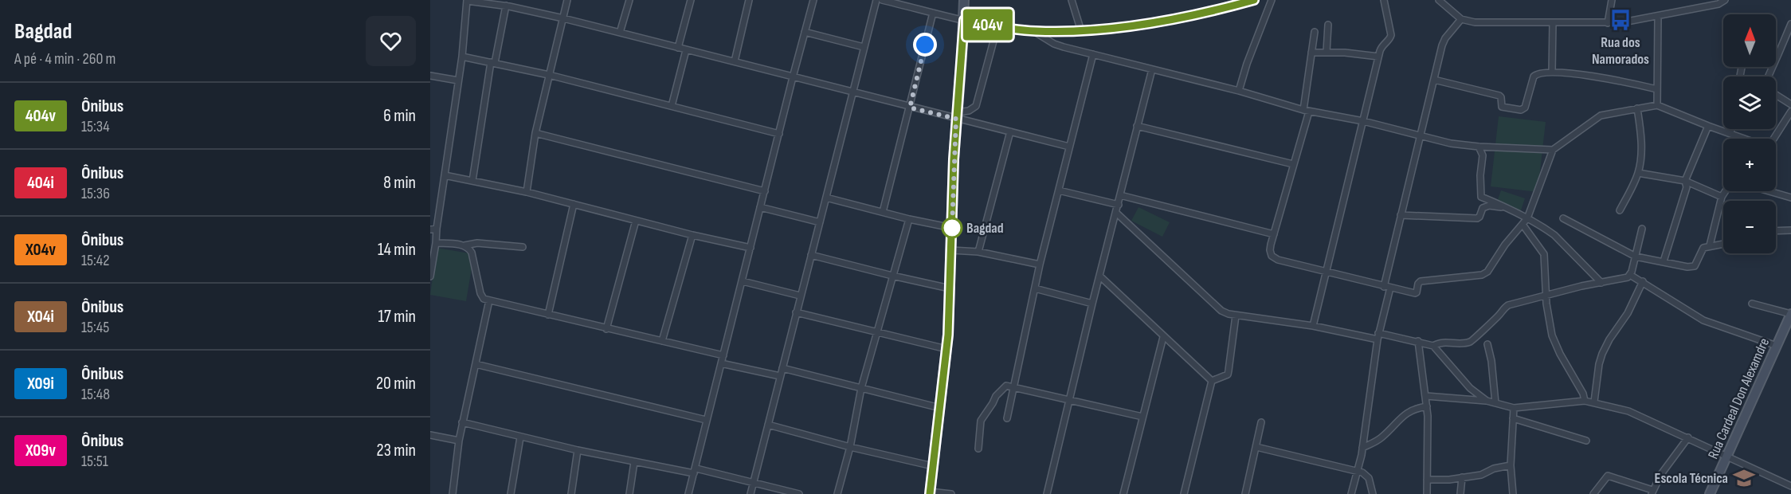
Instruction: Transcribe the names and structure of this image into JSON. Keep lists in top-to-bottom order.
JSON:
{
  "streets": {
    "main road": ["Rua Cardeal Don Alexamdre"]
  },
  "places": {
    "bus stop": ["Rua dos Namorados"],
    "other": ["Bagdad"],
    "school or university": ["Escola Técnica"]
  },
  "lines": ["bus line 404v"],
  "north": "top",
  "page": {
    "heading": ["Bagdad", "A pé · 4 min · 260 m"],
    "on_map": "404v",
    "map_buttons": ["+", "−"],
    "list": [
      {
        "mark": "404v",
        "name": "Ônibus",
        "note": "15:34",
        "value": "6 min"
      },
      {
        "mark": "404i",
        "name": "Ônibus",
        "note": "15:36",
        "value": "8 min"
      },
      {
        "mark": "X04v",
        "name": "Ônibus",
        "note": "15:42",
        "value": "14 min"
      },
      {
        "mark": "X04i",
        "name": "Ônibus",
        "note": "15:45",
        "value": "17 min"
      },
      {
        "mark": "X09i",
        "name": "Ônibus",
        "note": "15:48",
        "value": "20 min"
      },
      {
        "mark": "X09v",
        "name": "Ônibus",
        "note": "15:51",
        "value": "23 min"
      }
    ]
  }
}
